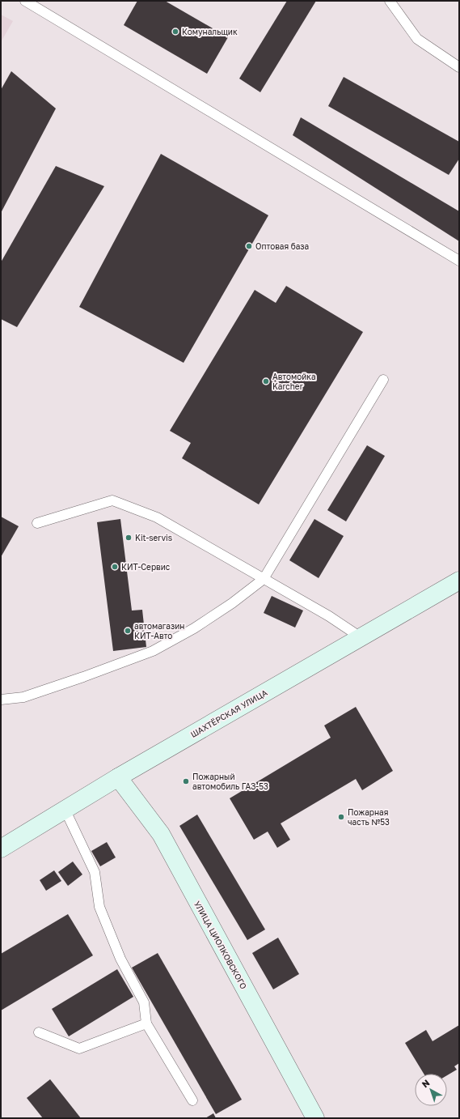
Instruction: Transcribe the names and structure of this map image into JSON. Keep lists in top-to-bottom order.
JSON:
{
  "streets": {
    "main road": ["ШАХТЁРСКАЯ УЛИЦА", "УЛИЦА ЦИОЛКОВСКОГО"]
  },
  "crossings": [
    ["ШАХТЁРСКАЯ УЛИЦА", "УЛИЦА ЦИОЛКОВСКОГО"]
  ],
  "places": [
    "Комунальщик",
    "Оптовая база",
    "Автомойка Karcher",
    "Kit-servis",
    "КИТ-Сервис",
    "автомагазин КИТ-Авто",
    "Пожарный автомобиль ГАЗ-53",
    "Пожарная часть №53"
  ],
  "north": "top left"
}
